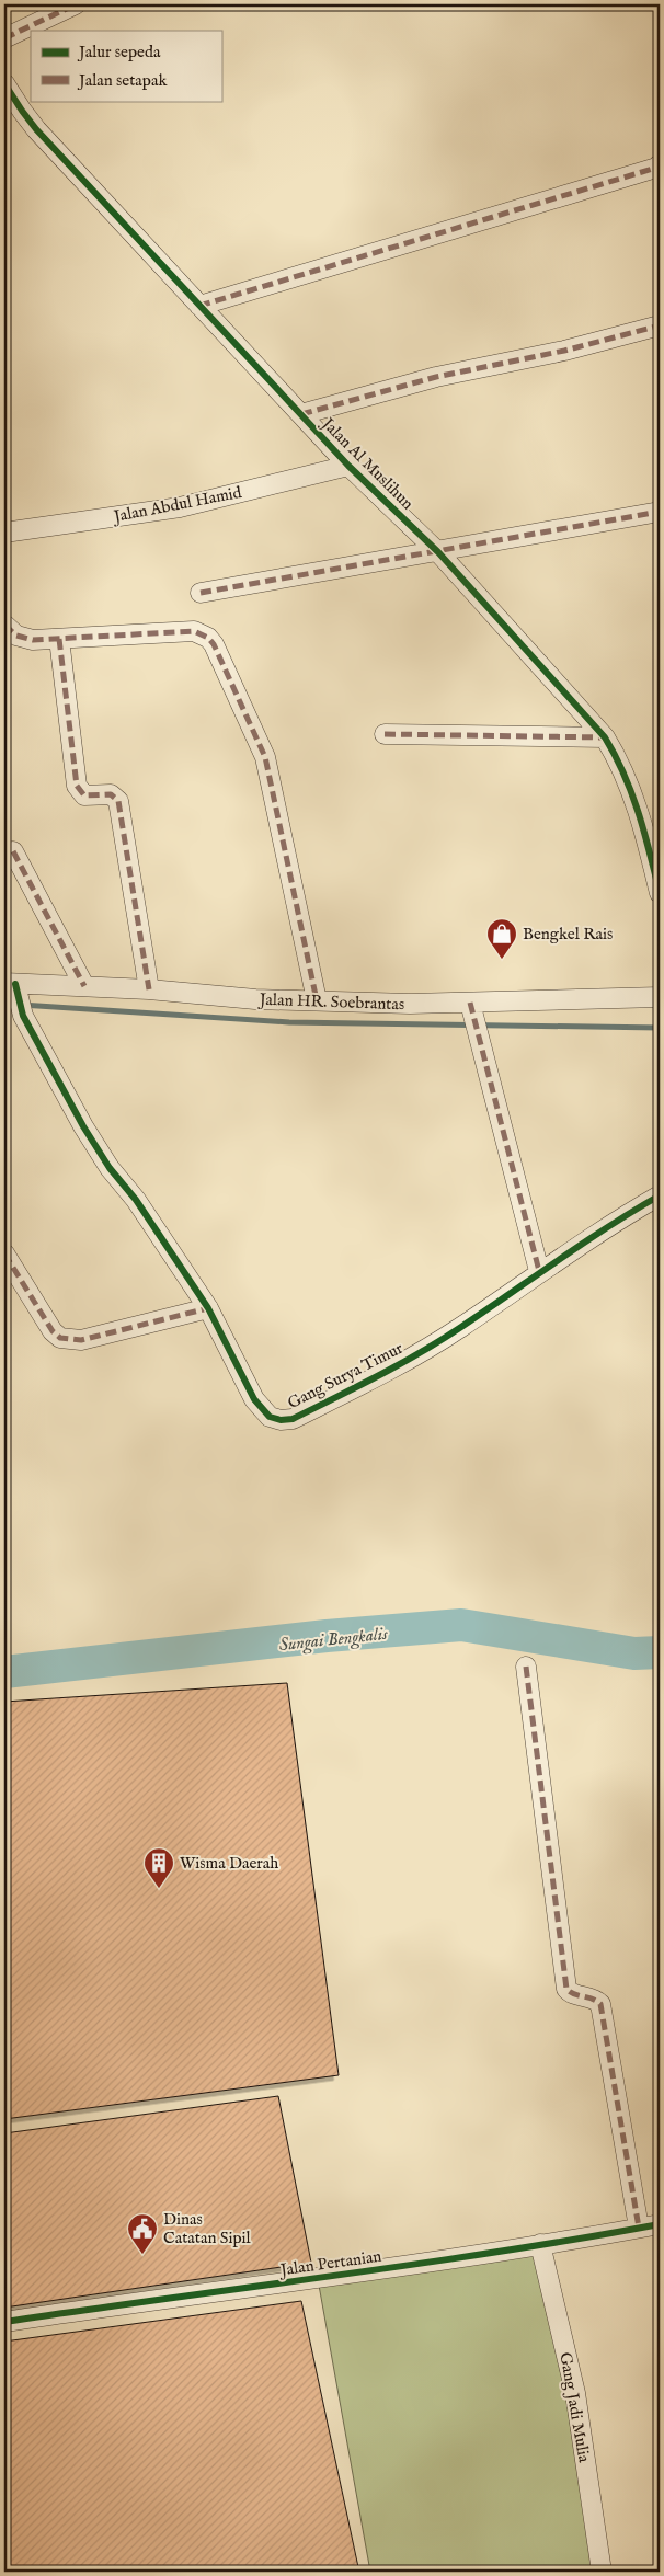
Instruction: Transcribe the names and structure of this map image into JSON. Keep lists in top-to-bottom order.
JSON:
{
  "streets": {
    "street": [
      "Jalan Al Muslihun",
      "Jalan Abdul Hamid",
      "Jalan HR. Soebrantas",
      "Gang Surya Timur",
      "Jalan Pertanian",
      "Gang Jadi Mulia"
    ]
  },
  "crossings": [
    ["Jalan Al Muslihun", "Jalan Abdul Hamid"],
    ["Jalan HR. Soebrantas", "Gang Surya Timur"],
    ["Jalan Pertanian", "Gang Jadi Mulia"]
  ],
  "water": ["Sungai Bengkalis"],
  "places": {
    "shop": ["Bengkel Rais"],
    "building": ["Wisma Daerah"],
    "public building": ["Dinas Catatan Sipil"]
  },
  "legend": ["Jalur sepeda", "Jalan setapak"]
}
